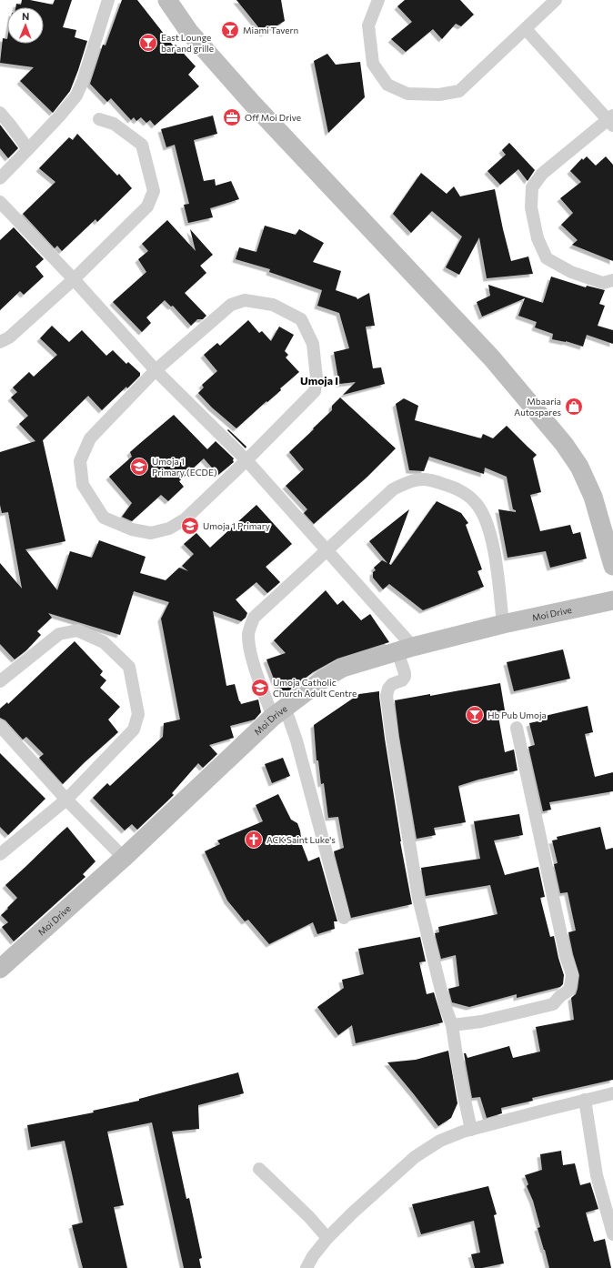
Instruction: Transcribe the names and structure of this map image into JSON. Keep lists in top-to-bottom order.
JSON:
{
  "streets": {
    "street": ["Moi Drive"]
  },
  "districts": ["Umoja I"],
  "places": {
    "bar": ["Miami Tavern", "East Lounge bar and grille", "Hb Pub Umoja"],
    "office": ["Off Moi Drive"],
    "shop": ["Mbaaria Autospares"],
    "school or university": ["Umoja 1 Primary (ECDE)", "Umoja 1 Primary", "Umoja Catholic Church Adult Centre"],
    "church": ["ACK Saint Luke's"]
  },
  "north": "top"
}
